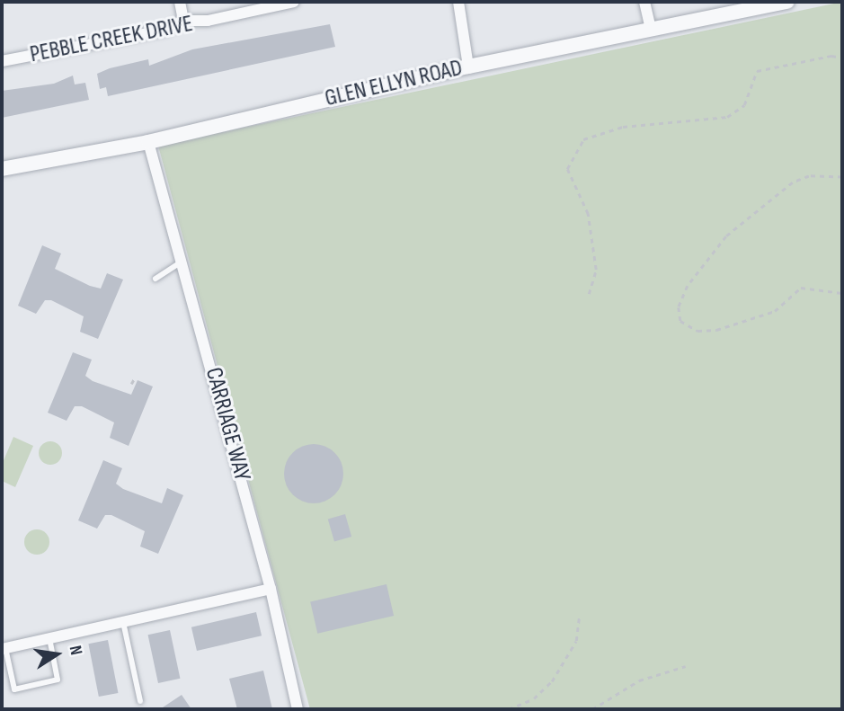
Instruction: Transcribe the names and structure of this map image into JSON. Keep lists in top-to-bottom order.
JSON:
{
  "streets": {
    "street": ["PEBBLE CREEK DRIVE", "GLEN ELLYN ROAD", "CARRIAGE WAY"]
  },
  "crossings": [
    ["GLEN ELLYN ROAD", "CARRIAGE WAY"]
  ],
  "north": "right"
}
